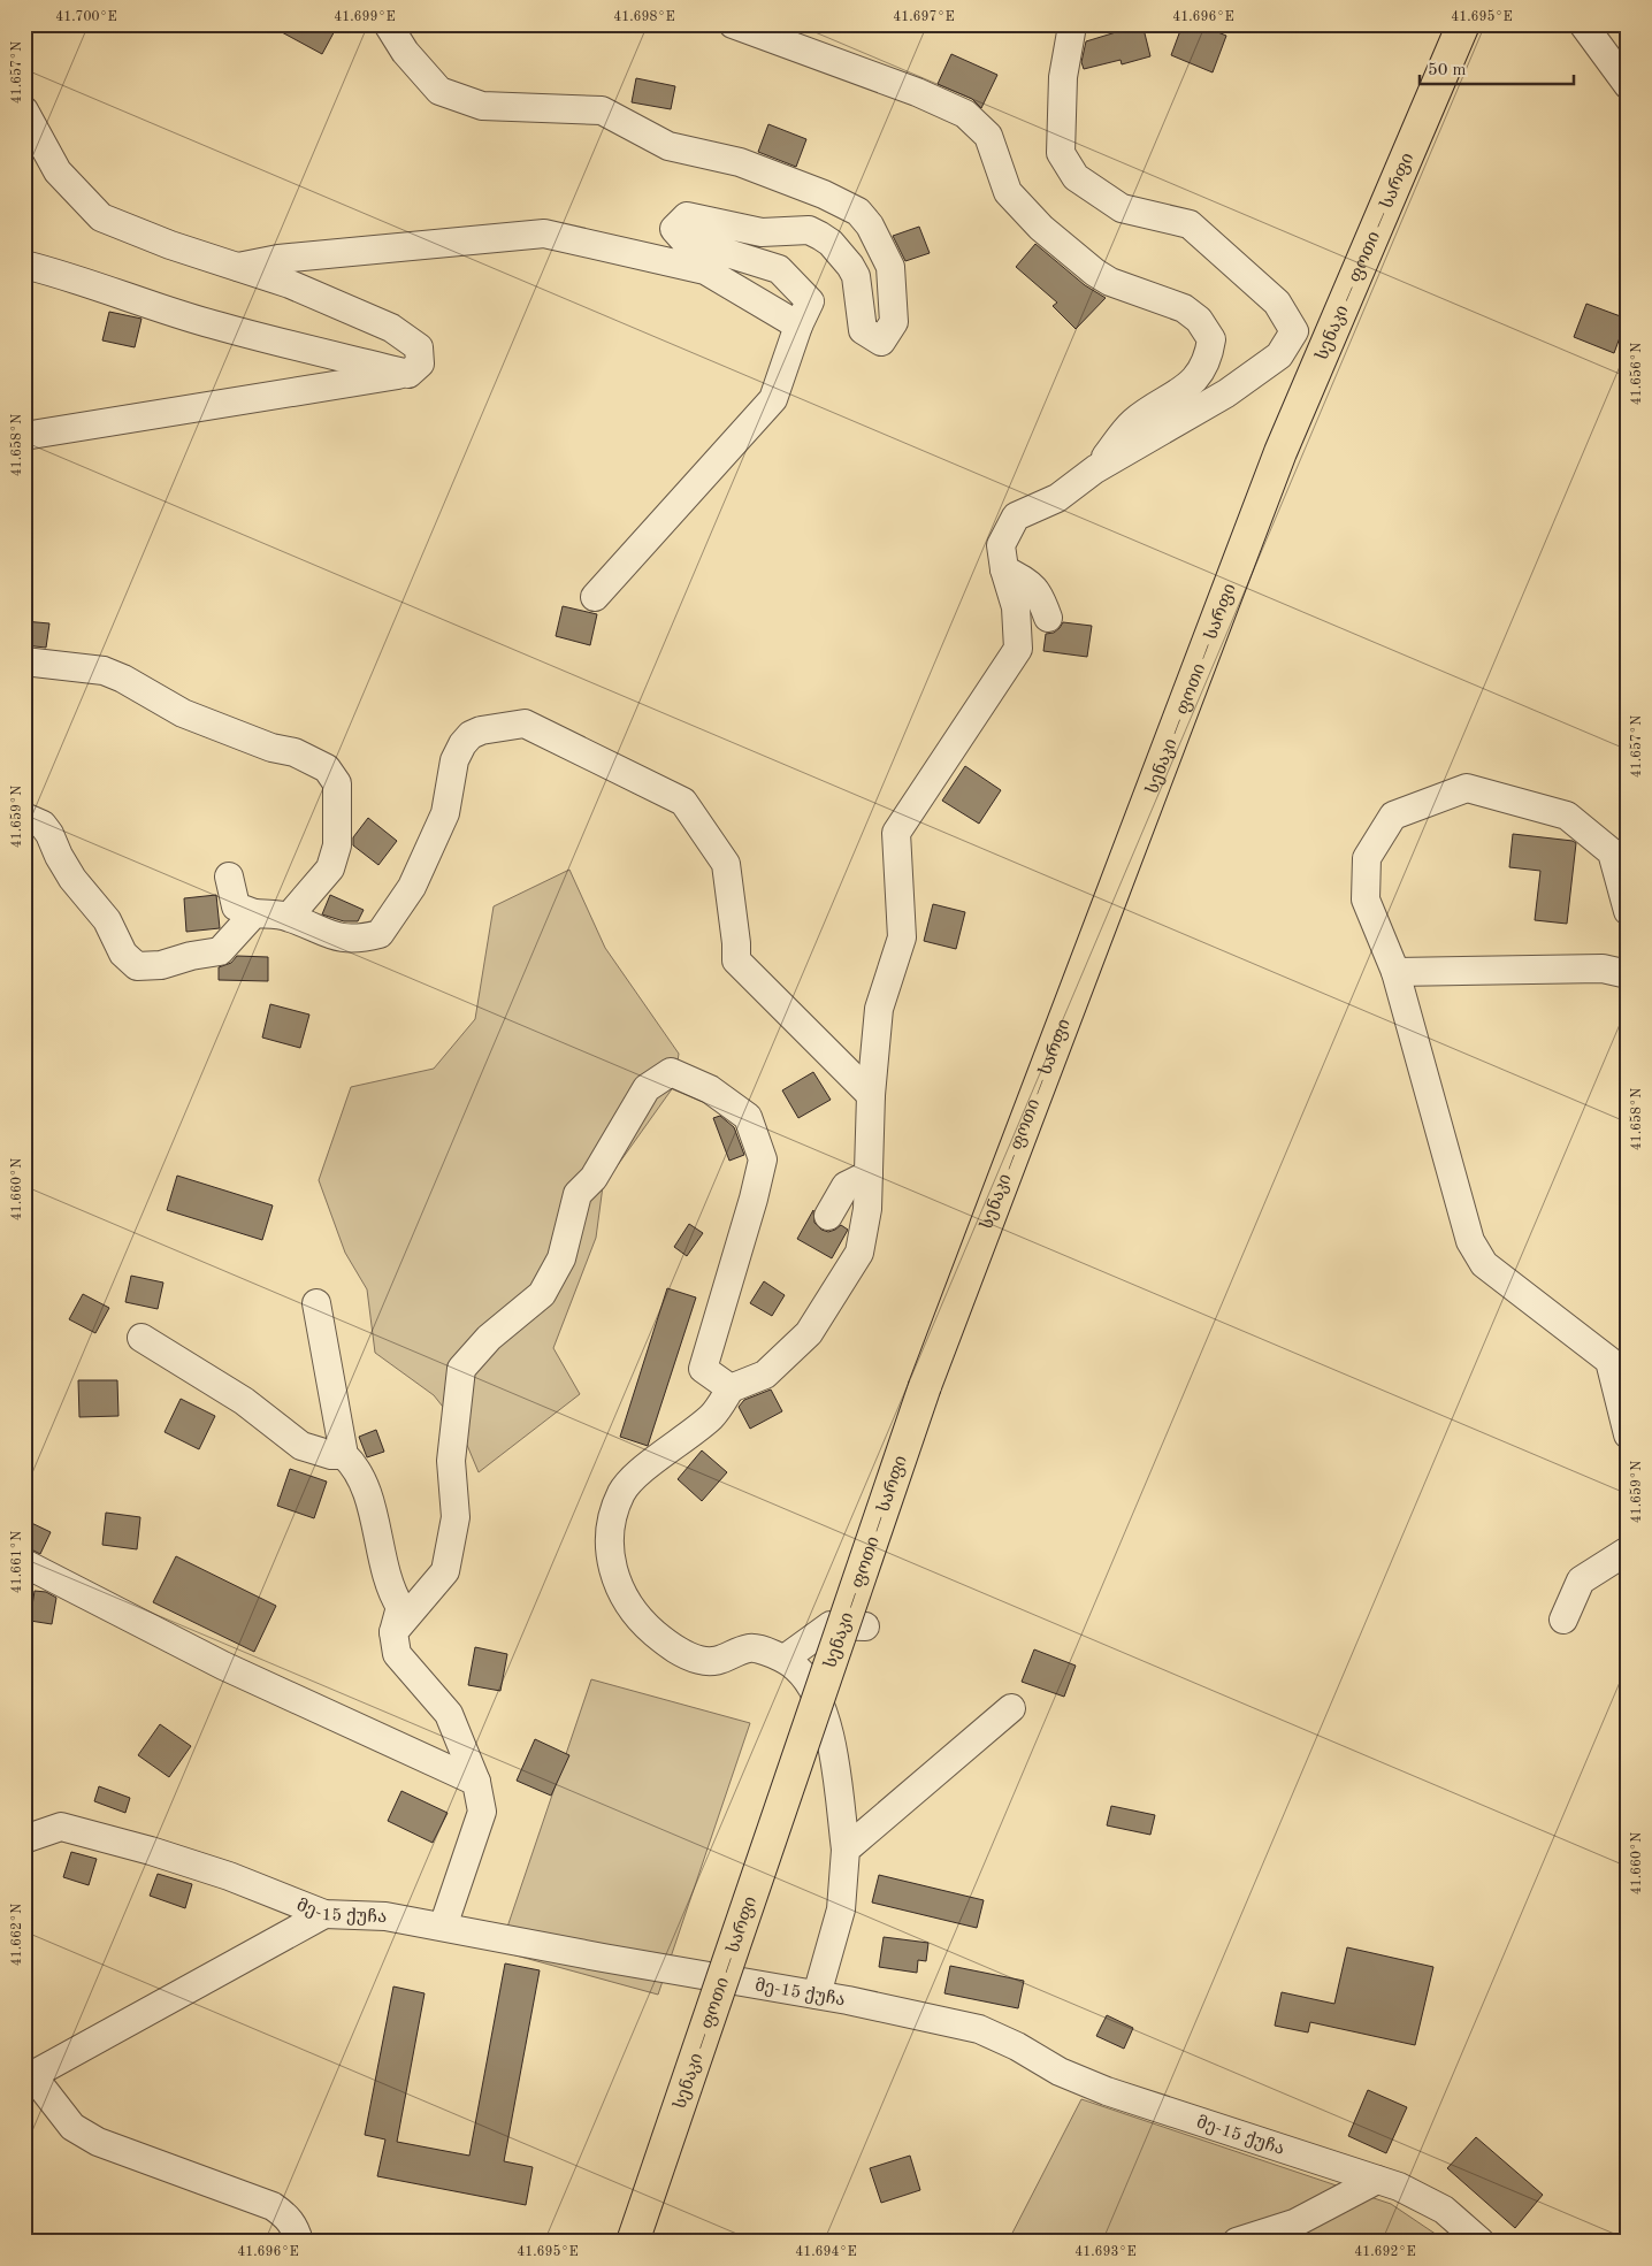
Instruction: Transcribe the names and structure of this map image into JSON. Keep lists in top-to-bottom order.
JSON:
{
  "streets": {
    "highway": ["სენაკი — ფოთი — სარფი"],
    "street": ["მე-15 ქუჩა"]
  },
  "scale_bar": "50 m",
  "coordinates": [
    "41.700°E",
    "41.699°E",
    "41.698°E",
    "41.697°E",
    "41.696°E",
    "41.695°E",
    "41.657°N",
    "41.656°N",
    "41.658°N",
    "41.659°N",
    "41.660°N",
    "41.661°N",
    "41.662°N",
    "41.694°E",
    "41.693°E",
    "41.692°E"
  ]
}
